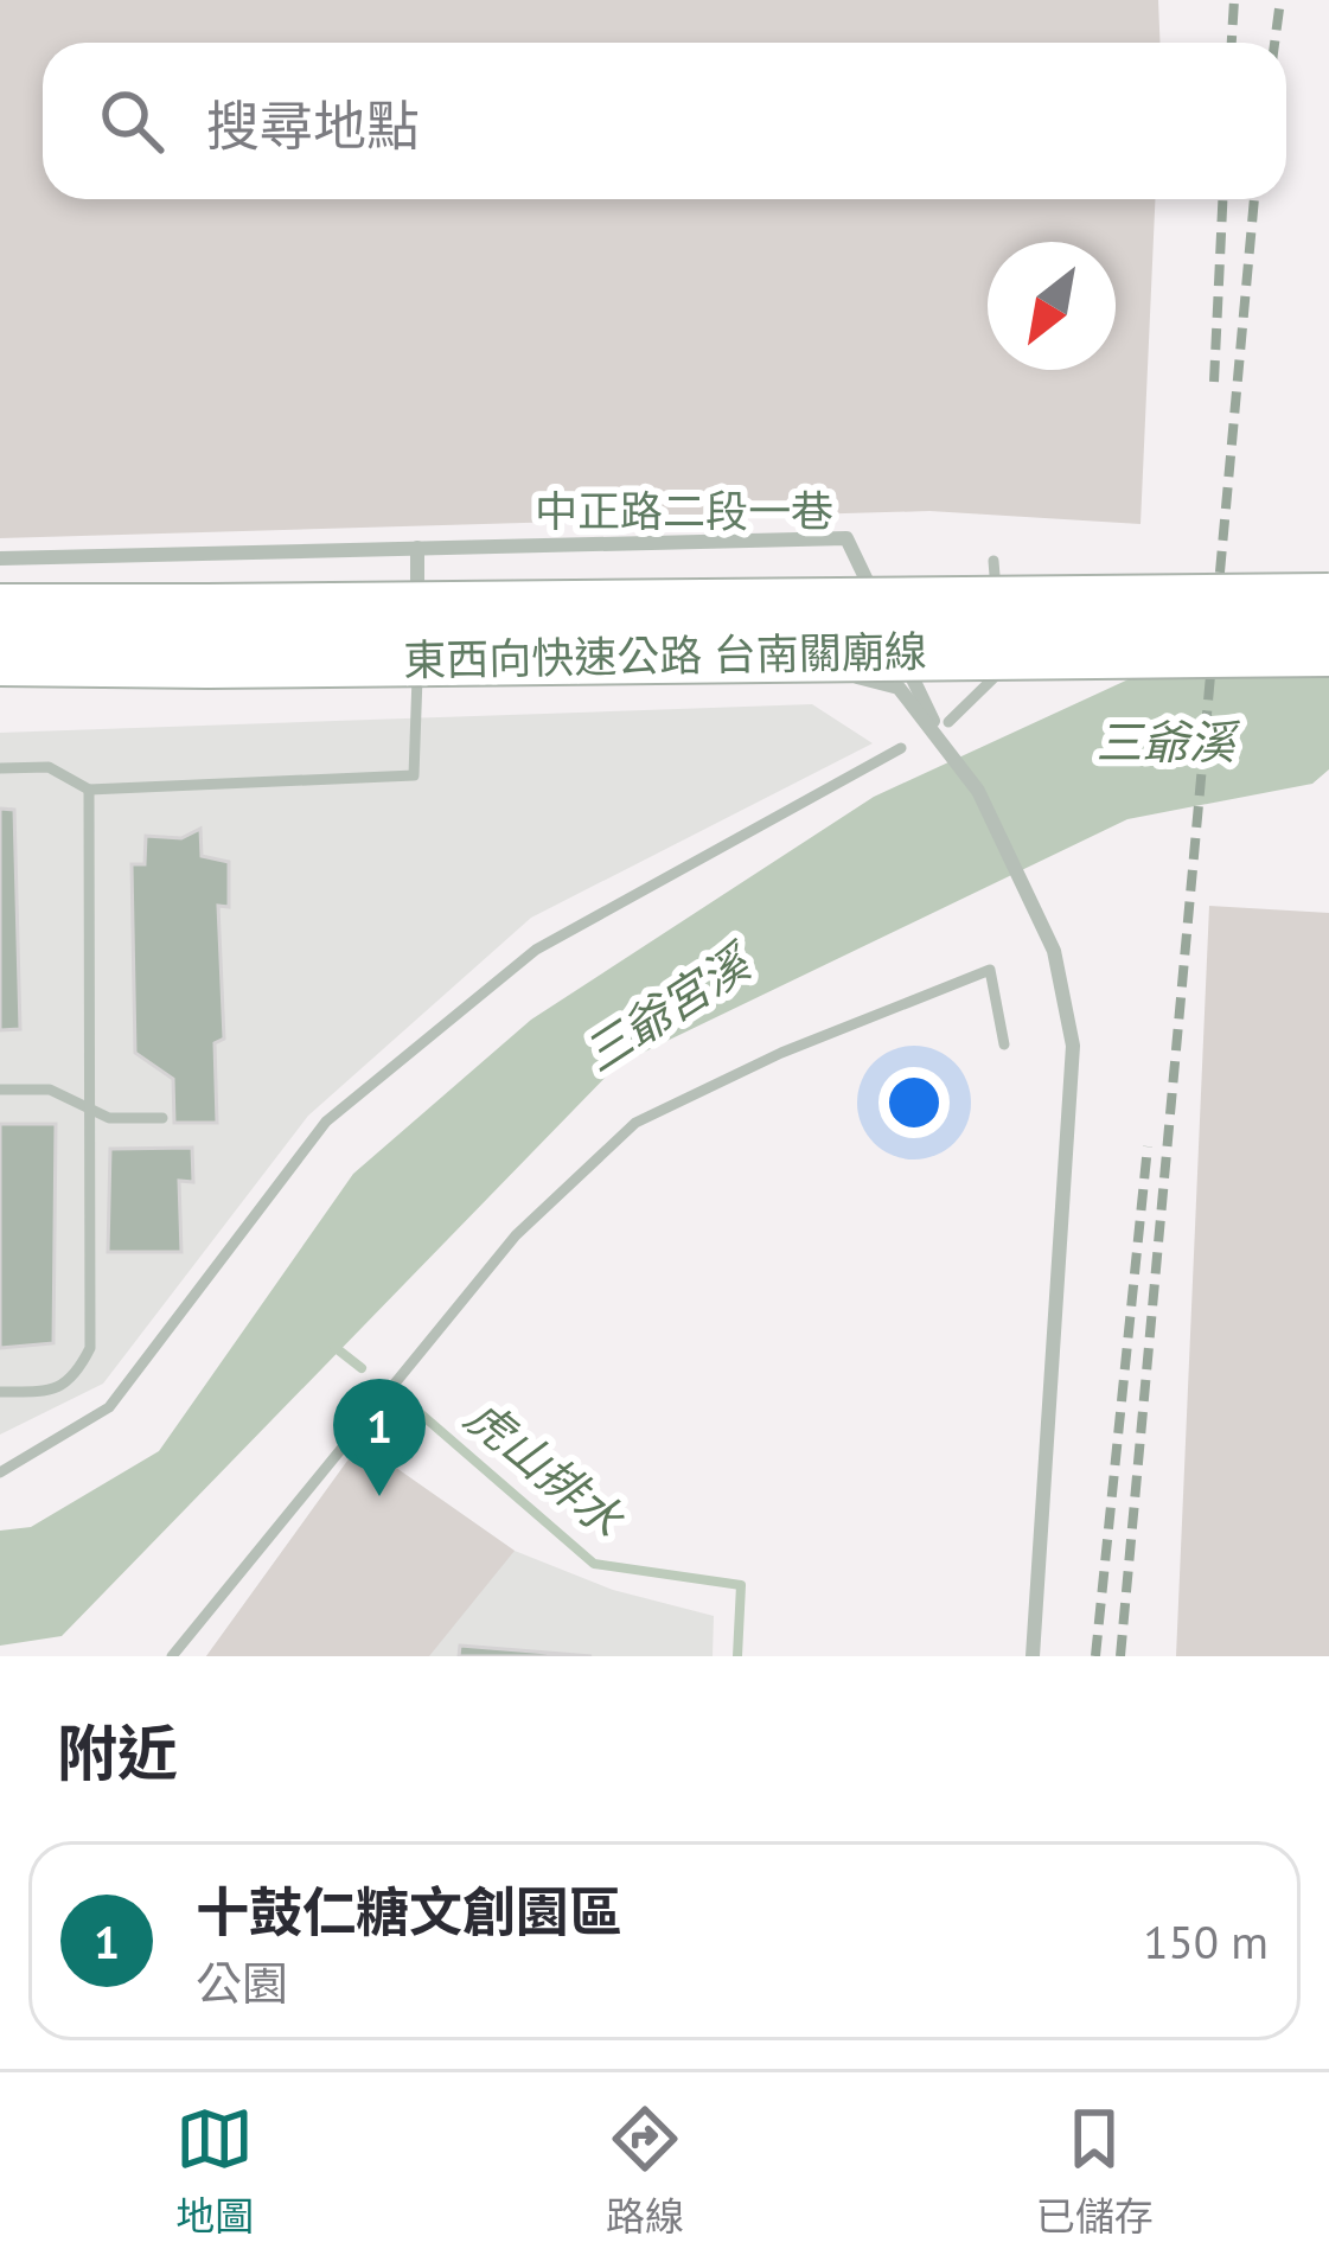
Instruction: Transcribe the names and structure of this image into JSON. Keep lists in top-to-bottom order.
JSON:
{
  "streets": {
    "highway": ["東西向快速公路 台南關廟線"],
    "street": ["中正路二段一巷"]
  },
  "water": ["三爺溪", "三爺宮溪", "虎山排水"],
  "north": "bottom left",
  "page": {
    "search": "搜尋地點",
    "pins": "1",
    "heading": "附近",
    "list": [
      {
        "mark": "1",
        "name": "十鼓仁糖文創園區",
        "note": "公園",
        "value": "150 m"
      }
    ],
    "nav": ["地圖", "路線", "已儲存"]
  }
}
